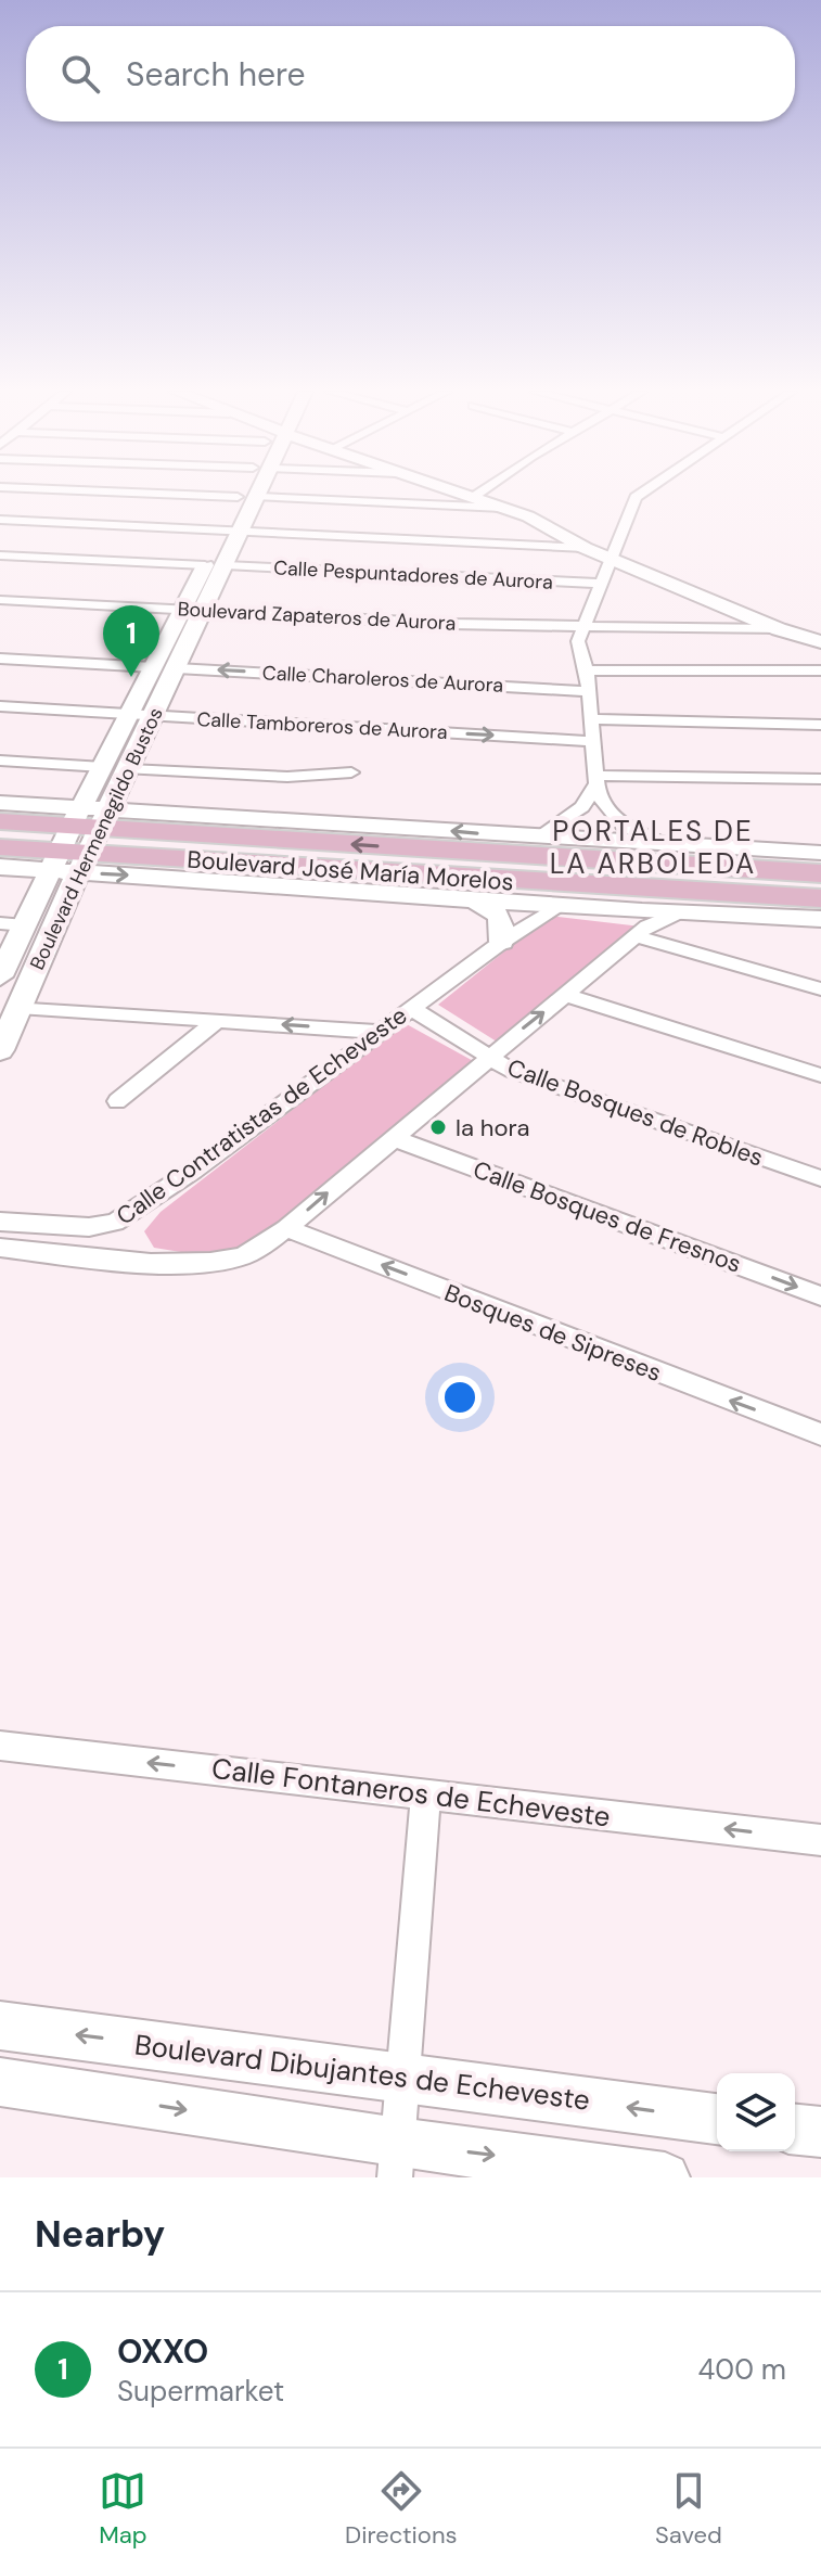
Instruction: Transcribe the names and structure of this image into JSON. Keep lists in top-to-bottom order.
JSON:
{
  "streets": {
    "main road": ["Boulevard José María Morelos"],
    "street": [
      "Calle Pespuntadores de Aurora",
      "Boulevard Zapateros de Aurora",
      "Calle Charoleros de Aurora",
      "Calle Tamboreros de Aurora",
      "Boulevard Hermenegildo Bustos",
      "Calle Bosques de Robles",
      "Calle Contratistas de Echeveste",
      "Calle Bosques de Fresnos",
      "Bosques de Sipreses",
      "Calle Fontaneros de Echeveste",
      "Boulevard Dibujantes de Echeveste"
    ]
  },
  "crossings": [
    ["Calle Pespuntadores de Aurora", "Boulevard Hermenegildo Bustos"],
    ["Boulevard Zapateros de Aurora", "Boulevard Hermenegildo Bustos"],
    ["Calle Charoleros de Aurora", "Boulevard Hermenegildo Bustos"],
    ["Calle Tamboreros de Aurora", "Boulevard Hermenegildo Bustos"],
    ["Boulevard Hermenegildo Bustos", "Boulevard José María Morelos"],
    ["Calle Bosques de Robles", "Calle Contratistas de Echeveste"]
  ],
  "one_way": ["Calle Bosques de Fresnos", "Bosques de Sipreses", "Calle Fontaneros de Echeveste"],
  "districts": ["PORTALES DE LA ARBOLEDA"],
  "places": ["la hora"],
  "page": {
    "search": "Search here",
    "pins": "1",
    "heading": "Nearby",
    "list": [
      {
        "mark": "1",
        "name": "OXXO",
        "note": "Supermarket",
        "value": "400 m"
      }
    ],
    "nav": ["Map", "Directions", "Saved"]
  }
}
